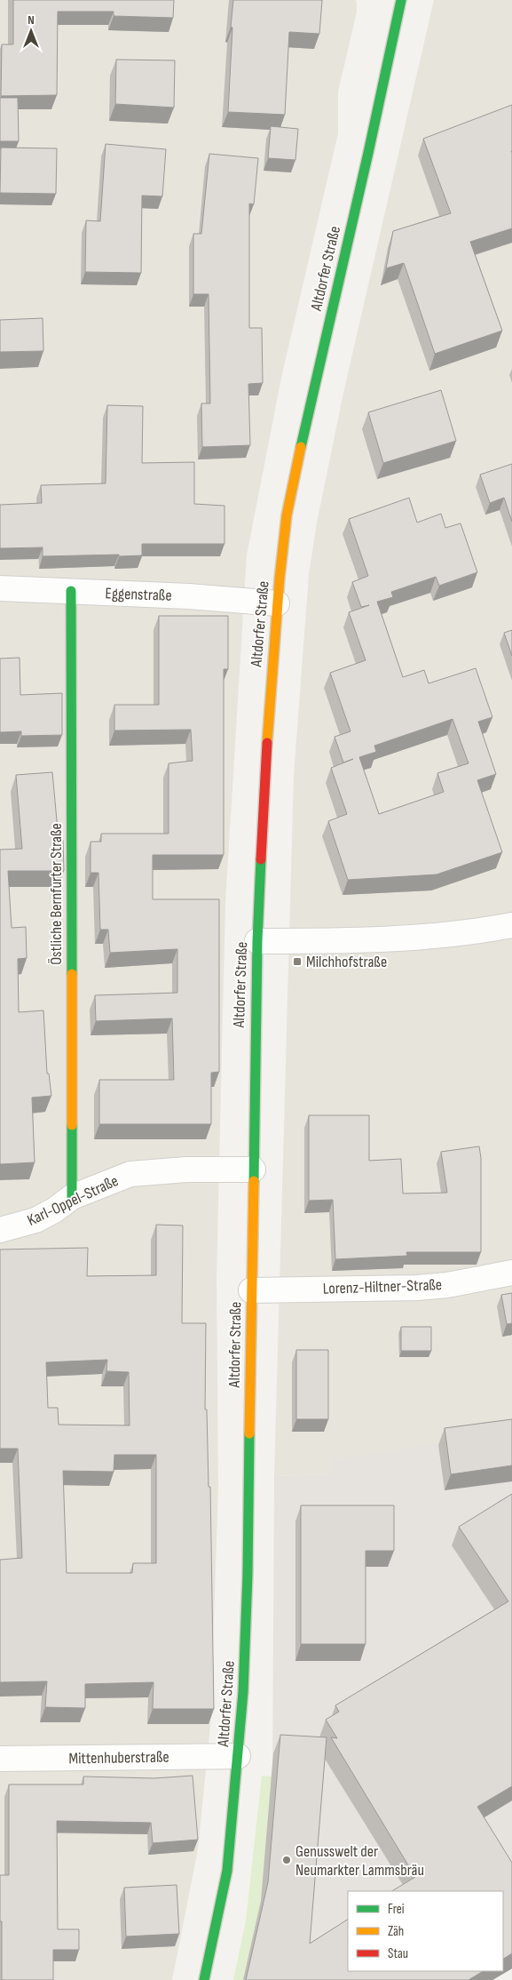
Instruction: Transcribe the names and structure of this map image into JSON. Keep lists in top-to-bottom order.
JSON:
{
  "streets": {
    "main road": ["Altdorfer Straße", "Östliche Bernfurter Straße"],
    "street": [
      "Eggenstraße",
      "Karl-Oppel-Straße",
      "Lorenz-Hiltner-Straße",
      "Mittenhuberstraße"
    ]
  },
  "crossings": [
    ["Altdorfer Straße", "Eggenstraße"],
    ["Altdorfer Straße", "Karl-Oppel-Straße"],
    ["Altdorfer Straße", "Lorenz-Hiltner-Straße"],
    ["Altdorfer Straße", "Mittenhuberstraße"],
    ["Eggenstraße", "Östliche Bernfurter Straße"],
    ["Östliche Bernfurter Straße", "Karl-Oppel-Straße"]
  ],
  "places": {
    "transit": ["Milchhofstraße"],
    "other": ["Genusswelt der Neumarkter Lammsbräu"]
  },
  "legend": ["Frei", "Zäh", "Stau"],
  "north": "top"
}
